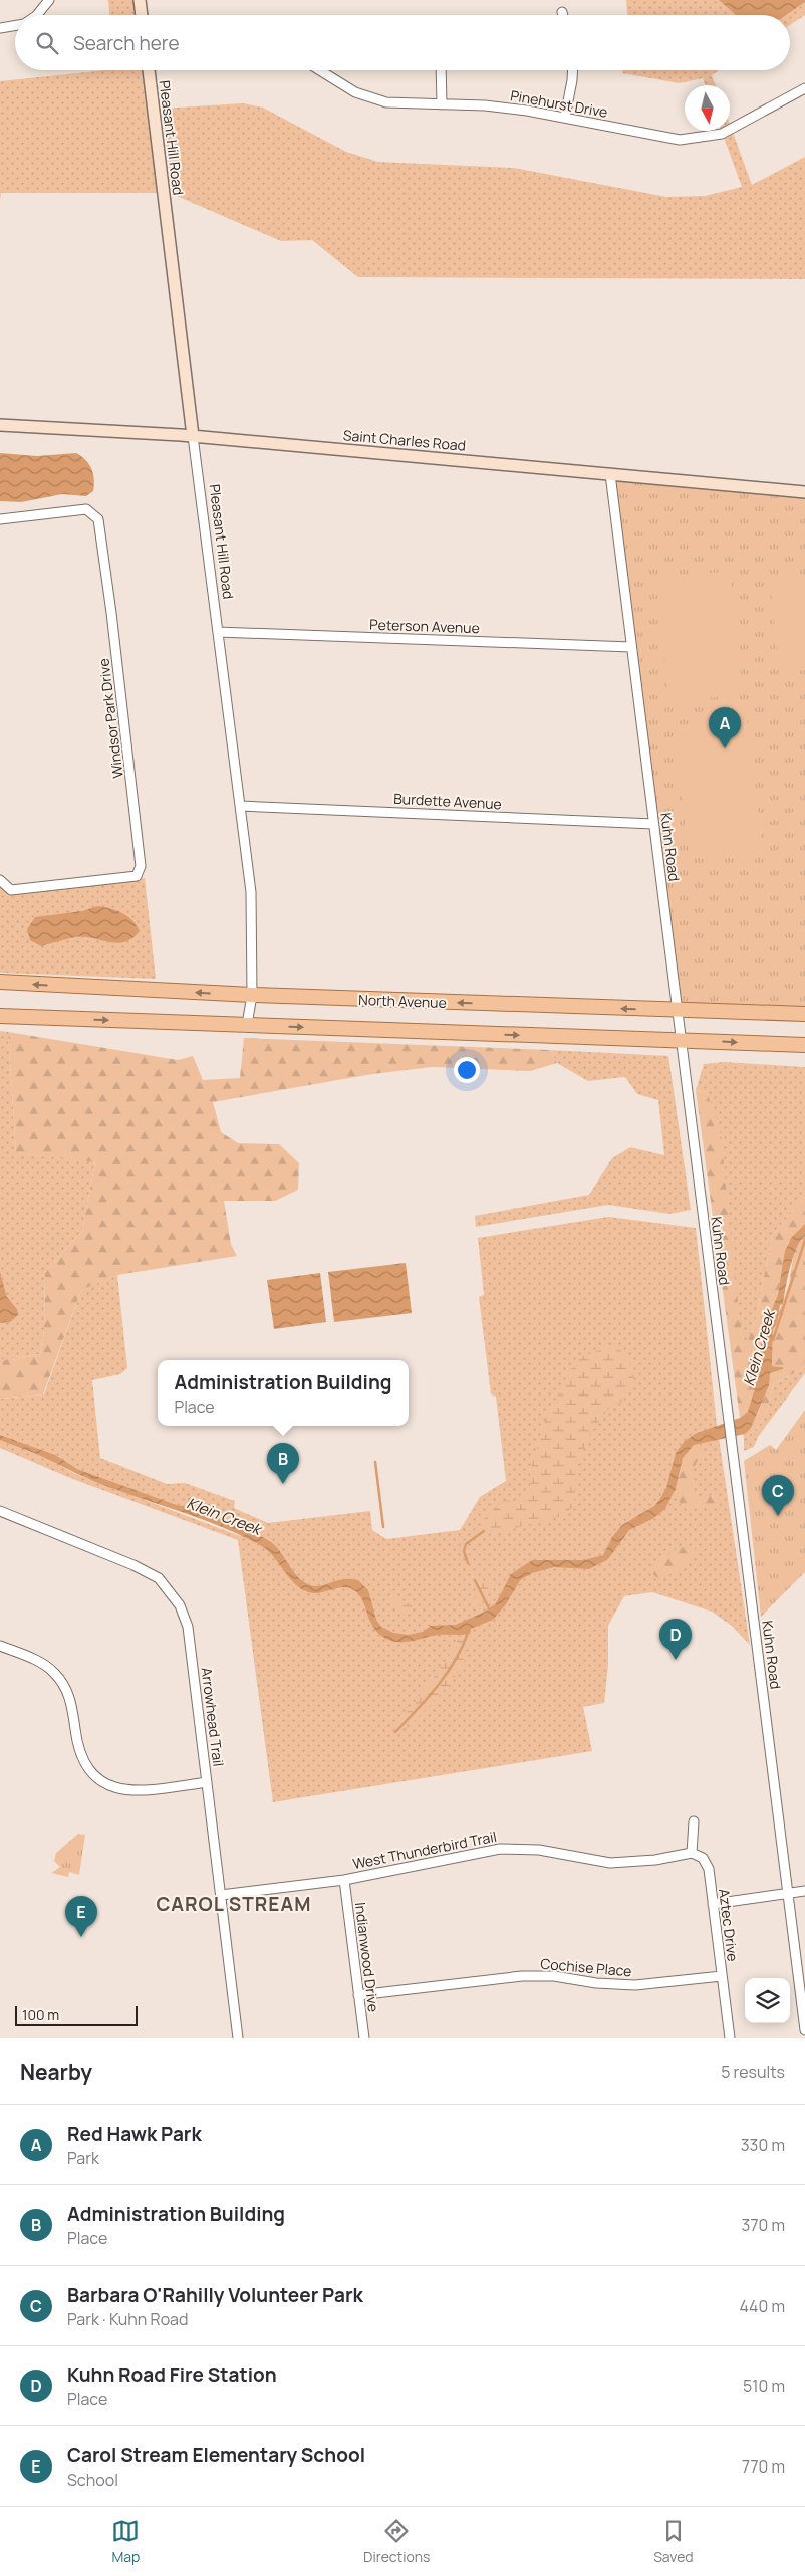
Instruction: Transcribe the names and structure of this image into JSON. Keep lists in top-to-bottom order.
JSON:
{
  "streets": {
    "main road": ["North Avenue"],
    "street": [
      "Pinehurst Drive",
      "Pleasant Hill Road",
      "Saint Charles Road",
      "Peterson Avenue",
      "Windsor Park Drive",
      "Burdette Avenue",
      "Kuhn Road",
      "Arrowhead Trail",
      "West Thunderbird Trail",
      "Aztec Drive",
      "Indianwood Drive",
      "Cochise Place"
    ]
  },
  "crossings": [
    ["Pleasant Hill Road", "Saint Charles Road"],
    ["Pleasant Hill Road", "Peterson Avenue"],
    ["Pleasant Hill Road", "Burdette Avenue"],
    ["Pleasant Hill Road", "North Avenue"],
    ["Saint Charles Road", "Kuhn Road"],
    ["Peterson Avenue", "Kuhn Road"],
    ["Burdette Avenue", "Kuhn Road"],
    ["Kuhn Road", "North Avenue"],
    ["Arrowhead Trail", "West Thunderbird Trail"],
    ["West Thunderbird Trail", "Aztec Drive"],
    ["West Thunderbird Trail", "Indianwood Drive"],
    ["Aztec Drive", "Cochise Place"],
    ["Indianwood Drive", "Cochise Place"]
  ],
  "districts": ["CAROL STREAM"],
  "water": ["Klein Creek"],
  "scale_bar": "100 m",
  "north": "bottom",
  "page": {
    "search": "Search here",
    "pins": [
      "A",
      "B",
      "C",
      "D",
      "E"
    ],
    "popup": ["Administration Building", "Place"],
    "scale": "100 m",
    "heading": ["Nearby", "5 results"],
    "list": [
      {
        "mark": "A",
        "name": "Red Hawk Park",
        "note": "Park",
        "value": "330 m"
      },
      {
        "mark": "B",
        "name": "Administration Building",
        "note": "Place",
        "value": "370 m"
      },
      {
        "mark": "C",
        "name": "Barbara O'Rahilly Volunteer Park",
        "note": "Park · Kuhn Road",
        "value": "440 m"
      },
      {
        "mark": "D",
        "name": "Kuhn Road Fire Station",
        "note": "Place",
        "value": "510 m"
      },
      {
        "mark": "E",
        "name": "Carol Stream Elementary School",
        "note": "School",
        "value": "770 m"
      }
    ],
    "nav": ["Map", "Directions", "Saved"]
  }
}
